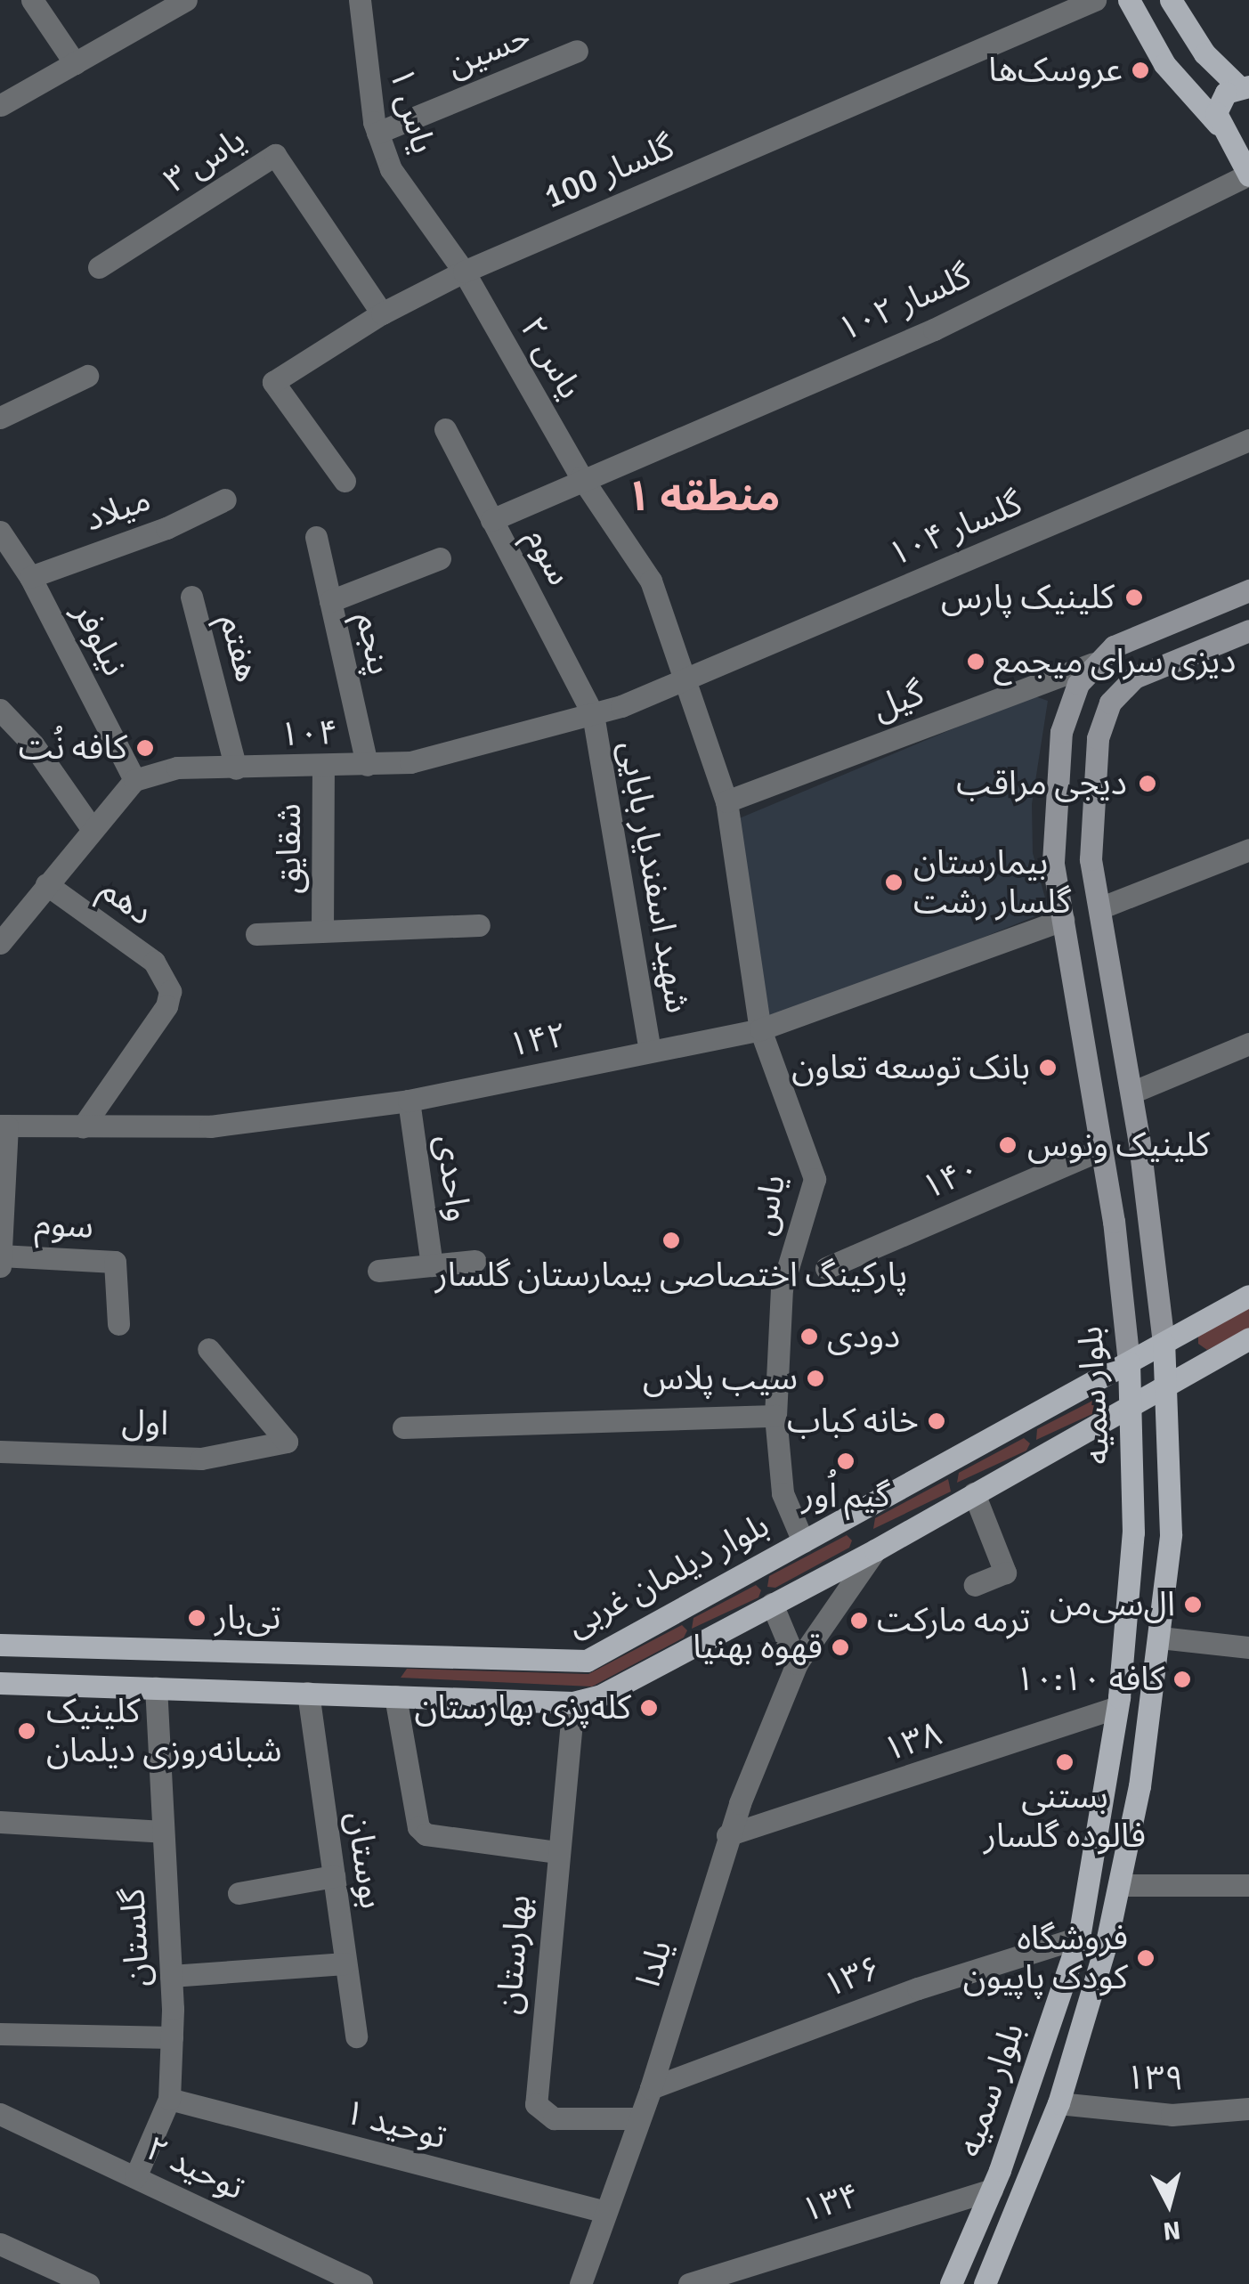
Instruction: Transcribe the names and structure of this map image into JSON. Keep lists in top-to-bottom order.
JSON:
{
  "streets": {
    "main road": ["بلوار سمیه", "بلوار دیلمان غربی"],
    "street": [
      "حسین",
      "یاس ۱",
      "یاس ۳",
      "گلسار 100",
      "گلسار ۱۰۲",
      "یاس ۲",
      "میلاد",
      "گلسار ۱۰۴",
      "سوم",
      "نیلوفر",
      "پنجم",
      "هفتم",
      "گیل",
      "۱۰۴",
      "شقایق",
      "شهید اسفندیار بابایی",
      "دهم",
      "۱۴۲",
      "واحدی",
      "۱۴۰",
      "یاس",
      "اول",
      "۱۳۸",
      "بوستان",
      "گلستان",
      "بهارستان",
      "یلدا",
      "۱۳۶",
      "۱۳۹",
      "توحید ۱",
      "توحید ۲",
      "۱۳۴"
    ]
  },
  "crossings": [
    ["حسین", "یاس ۱"],
    ["یاس ۱", "گلسار 100"],
    ["یاس ۱", "یاس ۲"],
    ["یاس ۳", "گلسار 100"],
    ["گلسار 100", "یاس ۲"],
    ["گلسار ۱۰۲", "یاس ۲"],
    ["گلسار ۱۰۲", "سوم"],
    ["یاس ۲", "گلسار ۱۰۴"],
    ["یاس ۲", "۱۰۴"],
    ["یاس ۲", "یاس"],
    ["میلاد", "نیلوفر"],
    ["گلسار ۱۰۴", "۱۰۴"],
    ["گلسار ۱۰۴", "یاس"],
    ["سوم", "۱۰۴"],
    ["سوم", "شهید اسفندیار بابایی"],
    ["نیلوفر", "۱۰۴"],
    ["پنجم", "۱۰۴"],
    ["هفتم", "۱۰۴"],
    ["گیل", "یاس"],
    ["گیل", "بلوار سمیه"],
    ["۱۰۴", "شقایق"],
    ["۱۰۴", "شهید اسفندیار بابایی"],
    ["۱۰۴", "یاس"],
    ["شهید اسفندیار بابایی", "۱۴۲"],
    ["دهم", "۱۴۲"],
    ["۱۴۲", "واحدی"],
    ["۱۴۲", "یاس"],
    ["۱۴۲", "بلوار سمیه"],
    ["۱۴۰", "بلوار سمیه"],
    ["یاس", "بلوار دیلمان غربی"],
    ["بلوار سمیه", "بلوار دیلمان غربی"],
    ["بلوار سمیه", "۱۳۸"],
    ["بلوار سمیه", "۱۳۶"],
    ["بلوار سمیه", "۱۳۹"],
    ["بلوار سمیه", "۱۳۴"],
    ["۱۳۸", "یلدا"],
    ["گلستان", "توحید ۱"],
    ["گلستان", "توحید ۲"],
    ["بهارستان", "یلدا"],
    ["یلدا", "۱۳۶"],
    ["یلدا", "توحید ۱"]
  ],
  "districts": ["منطقه ۱"],
  "places": [
    "عروسک‌ها",
    "کلینیک پارس",
    "دیزی سرای میجمع",
    "کافه نُت",
    "دیجی مراقب",
    "بیمارستان گلسار رشت",
    "بانک توسعه تعاون",
    "کلینیک ونوس",
    "پارکینگ اختصاصی بیمارستان گلسار",
    "دودی",
    "سیب پلاس",
    "خانه کباب",
    "گیم اُور",
    "ال‌سی‌من",
    "تی‌بار",
    "ترمه مارکت",
    "قهوه بهنیا",
    "کافه ۱۰:۱۰",
    "کله‌پزی بهارستان",
    "کلینیک شبانه‌روزی دیلمان",
    "بستنی فالوده گلسار",
    "فروشگاه کودک پاپیون"
  ],
  "north": "bottom"
}
